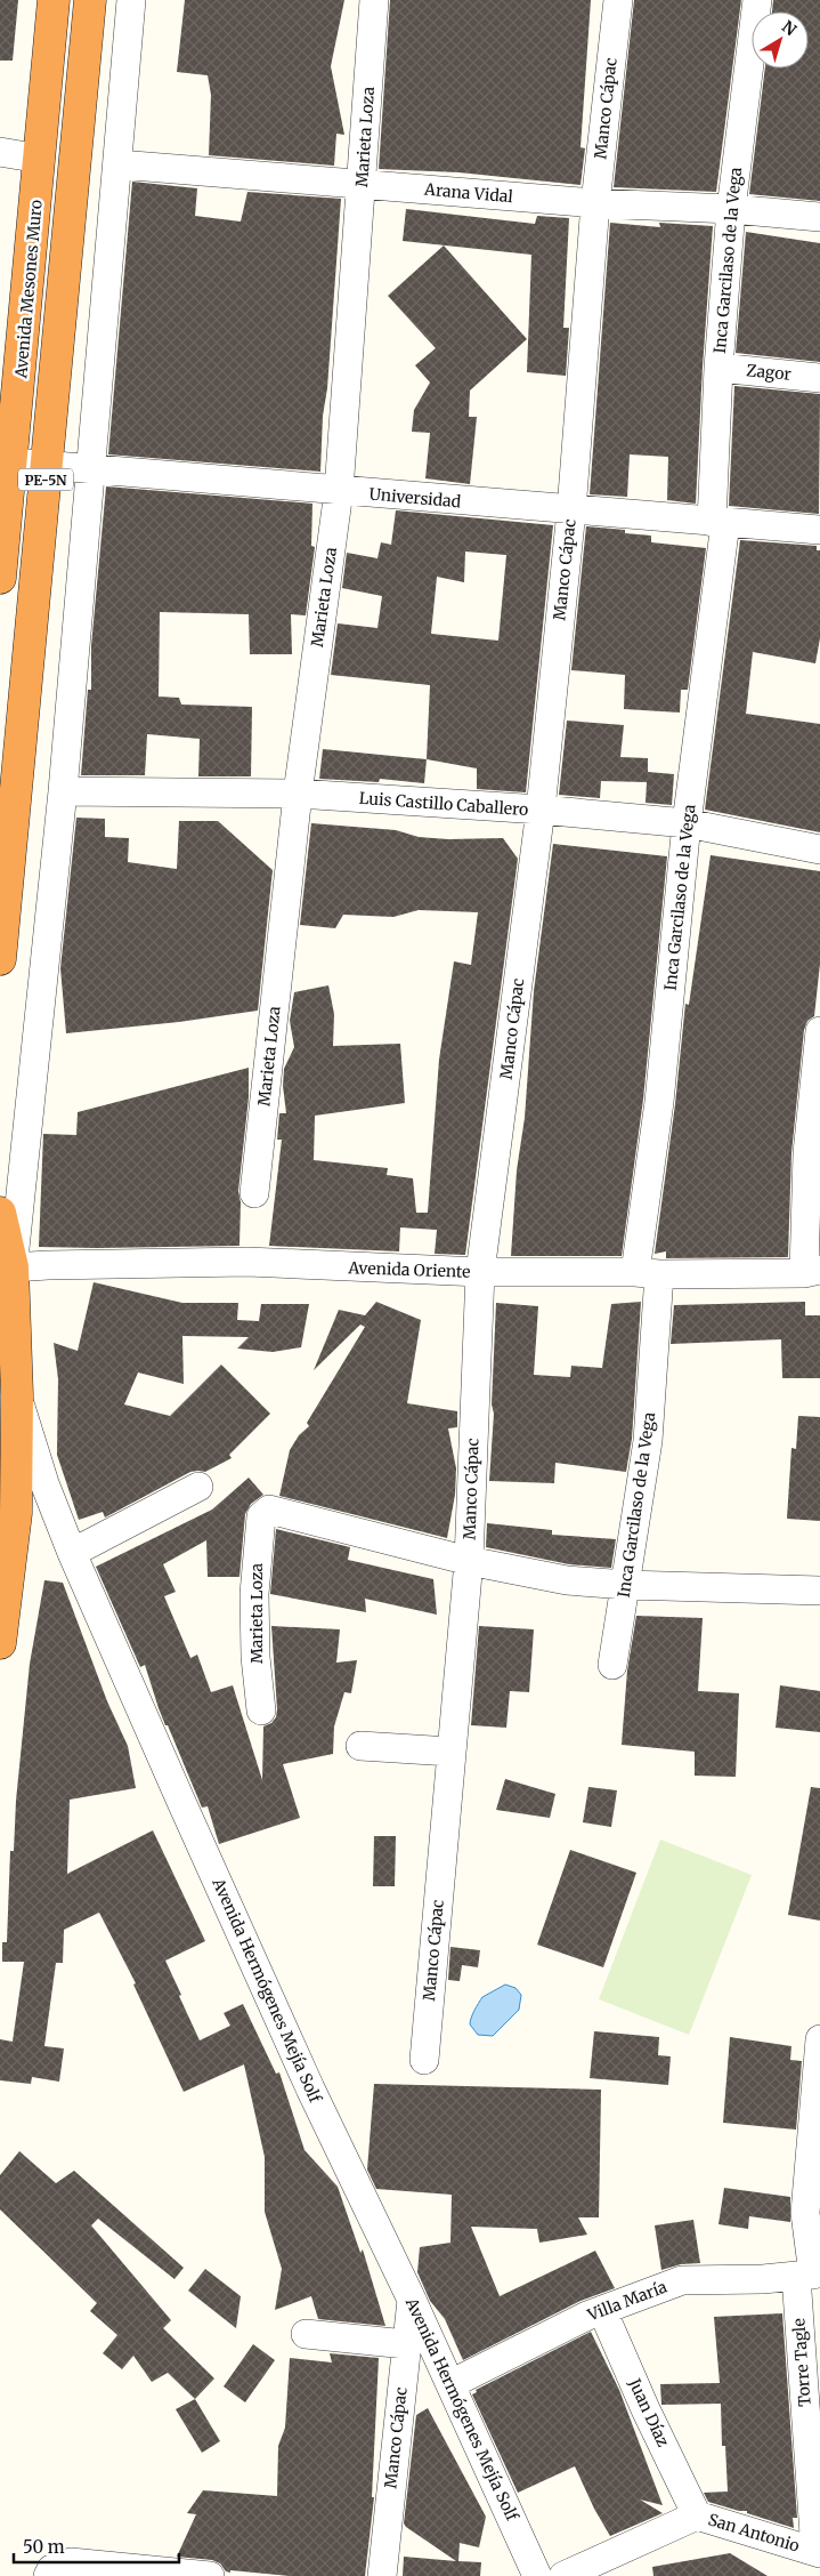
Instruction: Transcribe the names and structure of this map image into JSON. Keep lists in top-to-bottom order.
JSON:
{
  "streets": {
    "highway": ["Avenida Mesones Muro", "PE-5N"],
    "street": [
      "Manco Cápac",
      "Marieta Loza",
      "Arana Vidal",
      "Inca Garcilaso de la Vega",
      "Zagor",
      "Universidad",
      "Luis Castillo Caballero",
      "Avenida Oriente",
      "Avenida Hermógenes Mejía Solf",
      "Villa María",
      "Torre Tagle",
      "Juan Díaz",
      "San Antonio"
    ]
  },
  "crossings": [
    ["Manco Cápac", "Marieta Loza"],
    ["Manco Cápac", "Arana Vidal"],
    ["Manco Cápac", "Universidad"],
    ["Manco Cápac", "Luis Castillo Caballero"],
    ["Manco Cápac", "Avenida Oriente"],
    ["Manco Cápac", "Avenida Hermógenes Mejía Solf"],
    ["Marieta Loza", "Arana Vidal"],
    ["Marieta Loza", "Universidad"],
    ["Marieta Loza", "Luis Castillo Caballero"],
    ["Arana Vidal", "Inca Garcilaso de la Vega"],
    ["Inca Garcilaso de la Vega", "Zagor"],
    ["Inca Garcilaso de la Vega", "Universidad"],
    ["Inca Garcilaso de la Vega", "Luis Castillo Caballero"],
    ["Inca Garcilaso de la Vega", "Avenida Oriente"],
    ["Avenida Mesones Muro", "Universidad"],
    ["PE-5N", "Universidad"],
    ["Avenida Hermógenes Mejía Solf", "Villa María"],
    ["Villa María", "Torre Tagle"],
    ["Villa María", "Juan Díaz"],
    ["Torre Tagle", "San Antonio"],
    ["Juan Díaz", "San Antonio"]
  ],
  "scale_bar": "50 m",
  "north": "top right"
}
